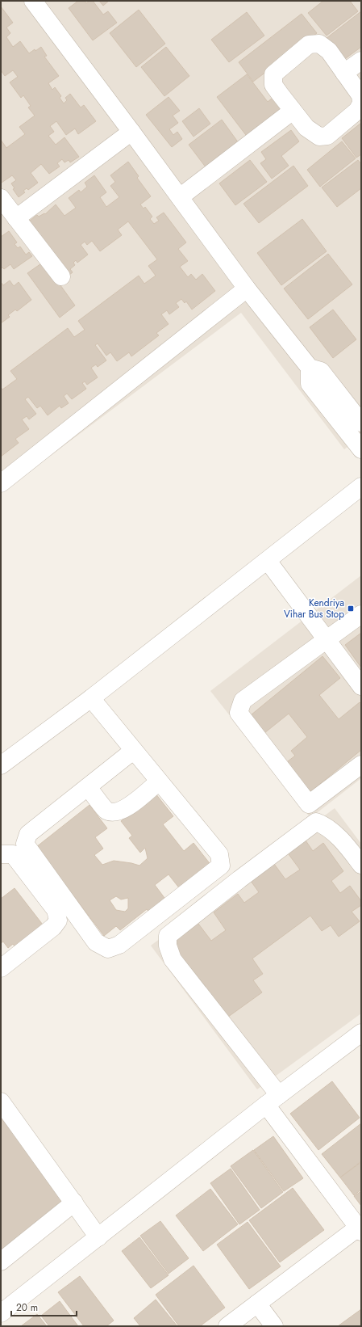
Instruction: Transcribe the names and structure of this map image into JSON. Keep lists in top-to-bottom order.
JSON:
{
  "places": {
    "transit": ["Kendriya Vihar Bus Stop"]
  },
  "scale_bar": "20 m"
}
